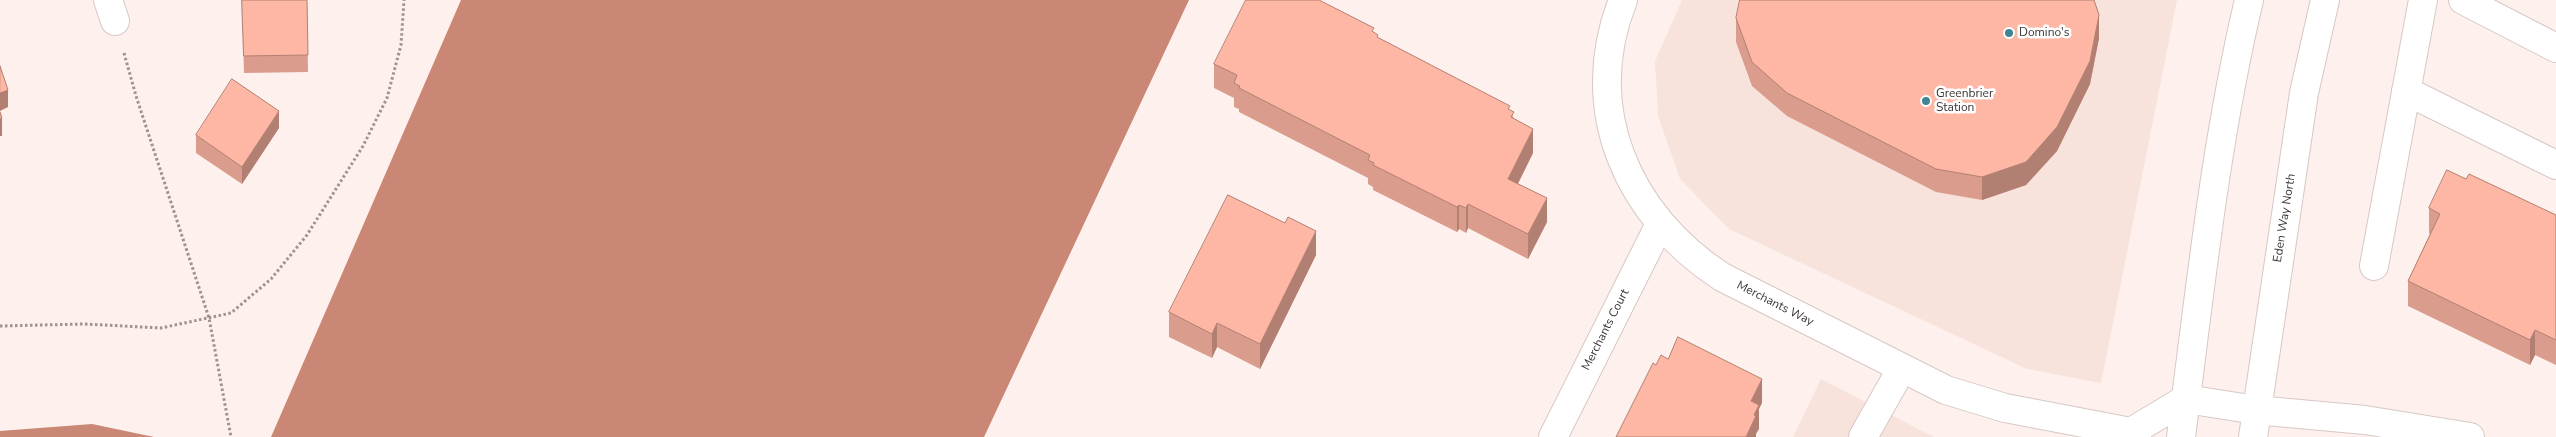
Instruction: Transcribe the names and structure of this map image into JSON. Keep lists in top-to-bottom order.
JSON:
{
  "streets": {
    "street": ["Eden Way North", "Merchants Way", "Merchants Court"]
  },
  "crossings": [
    ["Merchants Way", "Merchants Court"]
  ],
  "places": ["Domino's", "Greenbrier Station"]
}
